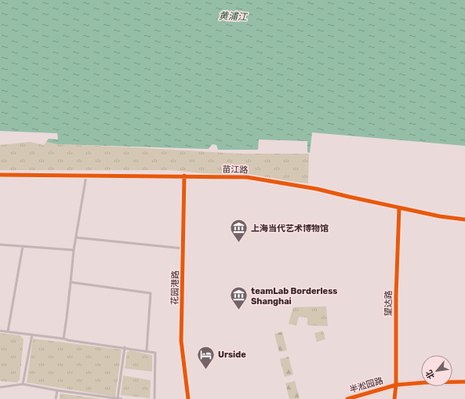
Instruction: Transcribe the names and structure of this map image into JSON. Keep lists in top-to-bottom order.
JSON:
{
  "streets": {
    "main road": ["半淞园路"],
    "street": ["苗江路", "花园港路", "望达路"]
  },
  "crossings": [
    ["苗江路", "花园港路"],
    ["苗江路", "望达路"],
    ["望达路", "半淞园路"]
  ],
  "water": ["黄浦江"],
  "places": {
    "museum": ["上海当代艺术博物馆", "teamLab Borderless Shanghai"],
    "hotel": ["Urside"]
  },
  "north": "bottom left"
}
